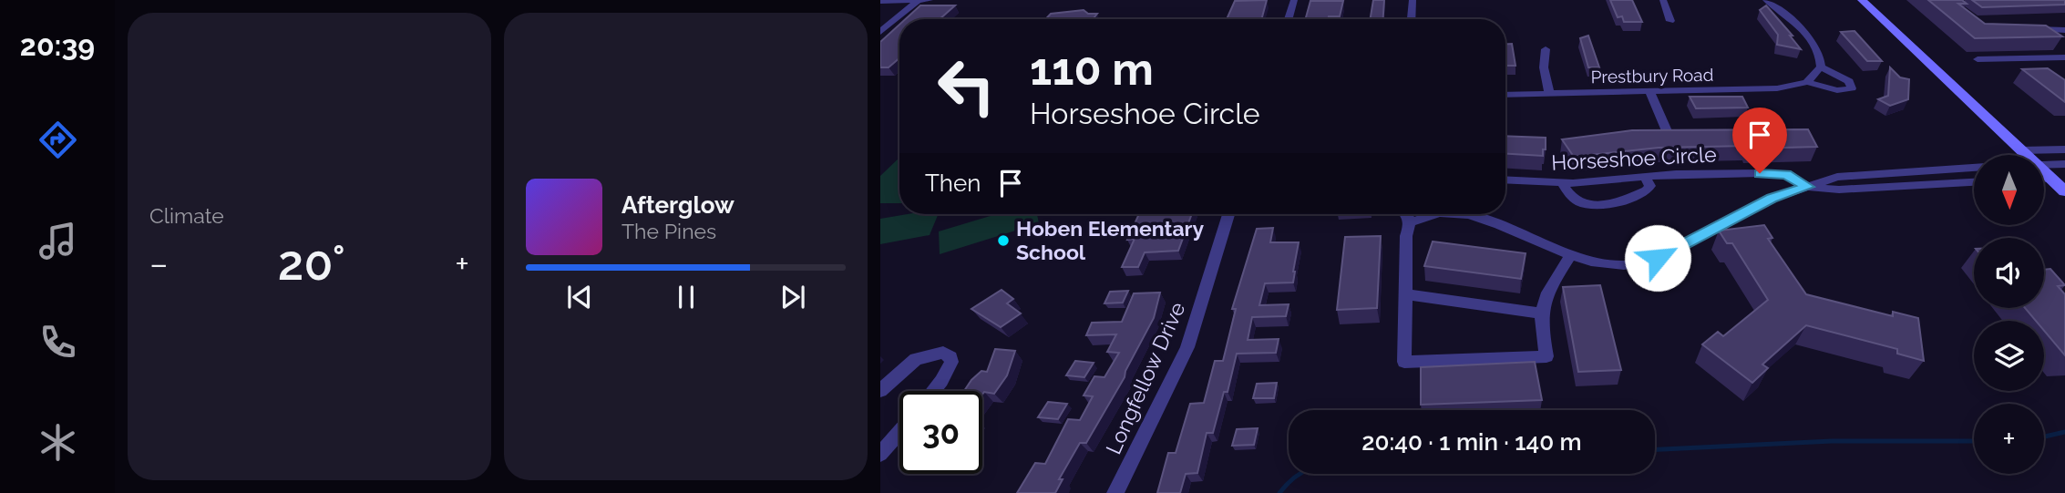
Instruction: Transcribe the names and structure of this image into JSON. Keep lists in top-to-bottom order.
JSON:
{
  "streets": {
    "street": ["Prestbury Road", "Horseshoe Circle", "Longfellow Drive"]
  },
  "places": ["Hoben Elementary School"],
  "north": "bottom",
  "page": {
    "tabs": "20:39",
    "tile": "Climate",
    "turn": ["110 m", "Horseshoe Circle"],
    "then": "Then",
    "map_buttons": "+",
    "song": ["Afterglow", "The Pines"],
    "heat": ["−", "20°", "+"],
    "limit": "30",
    "trip": "20:40 · 1 min · 140 m"
  }
}
